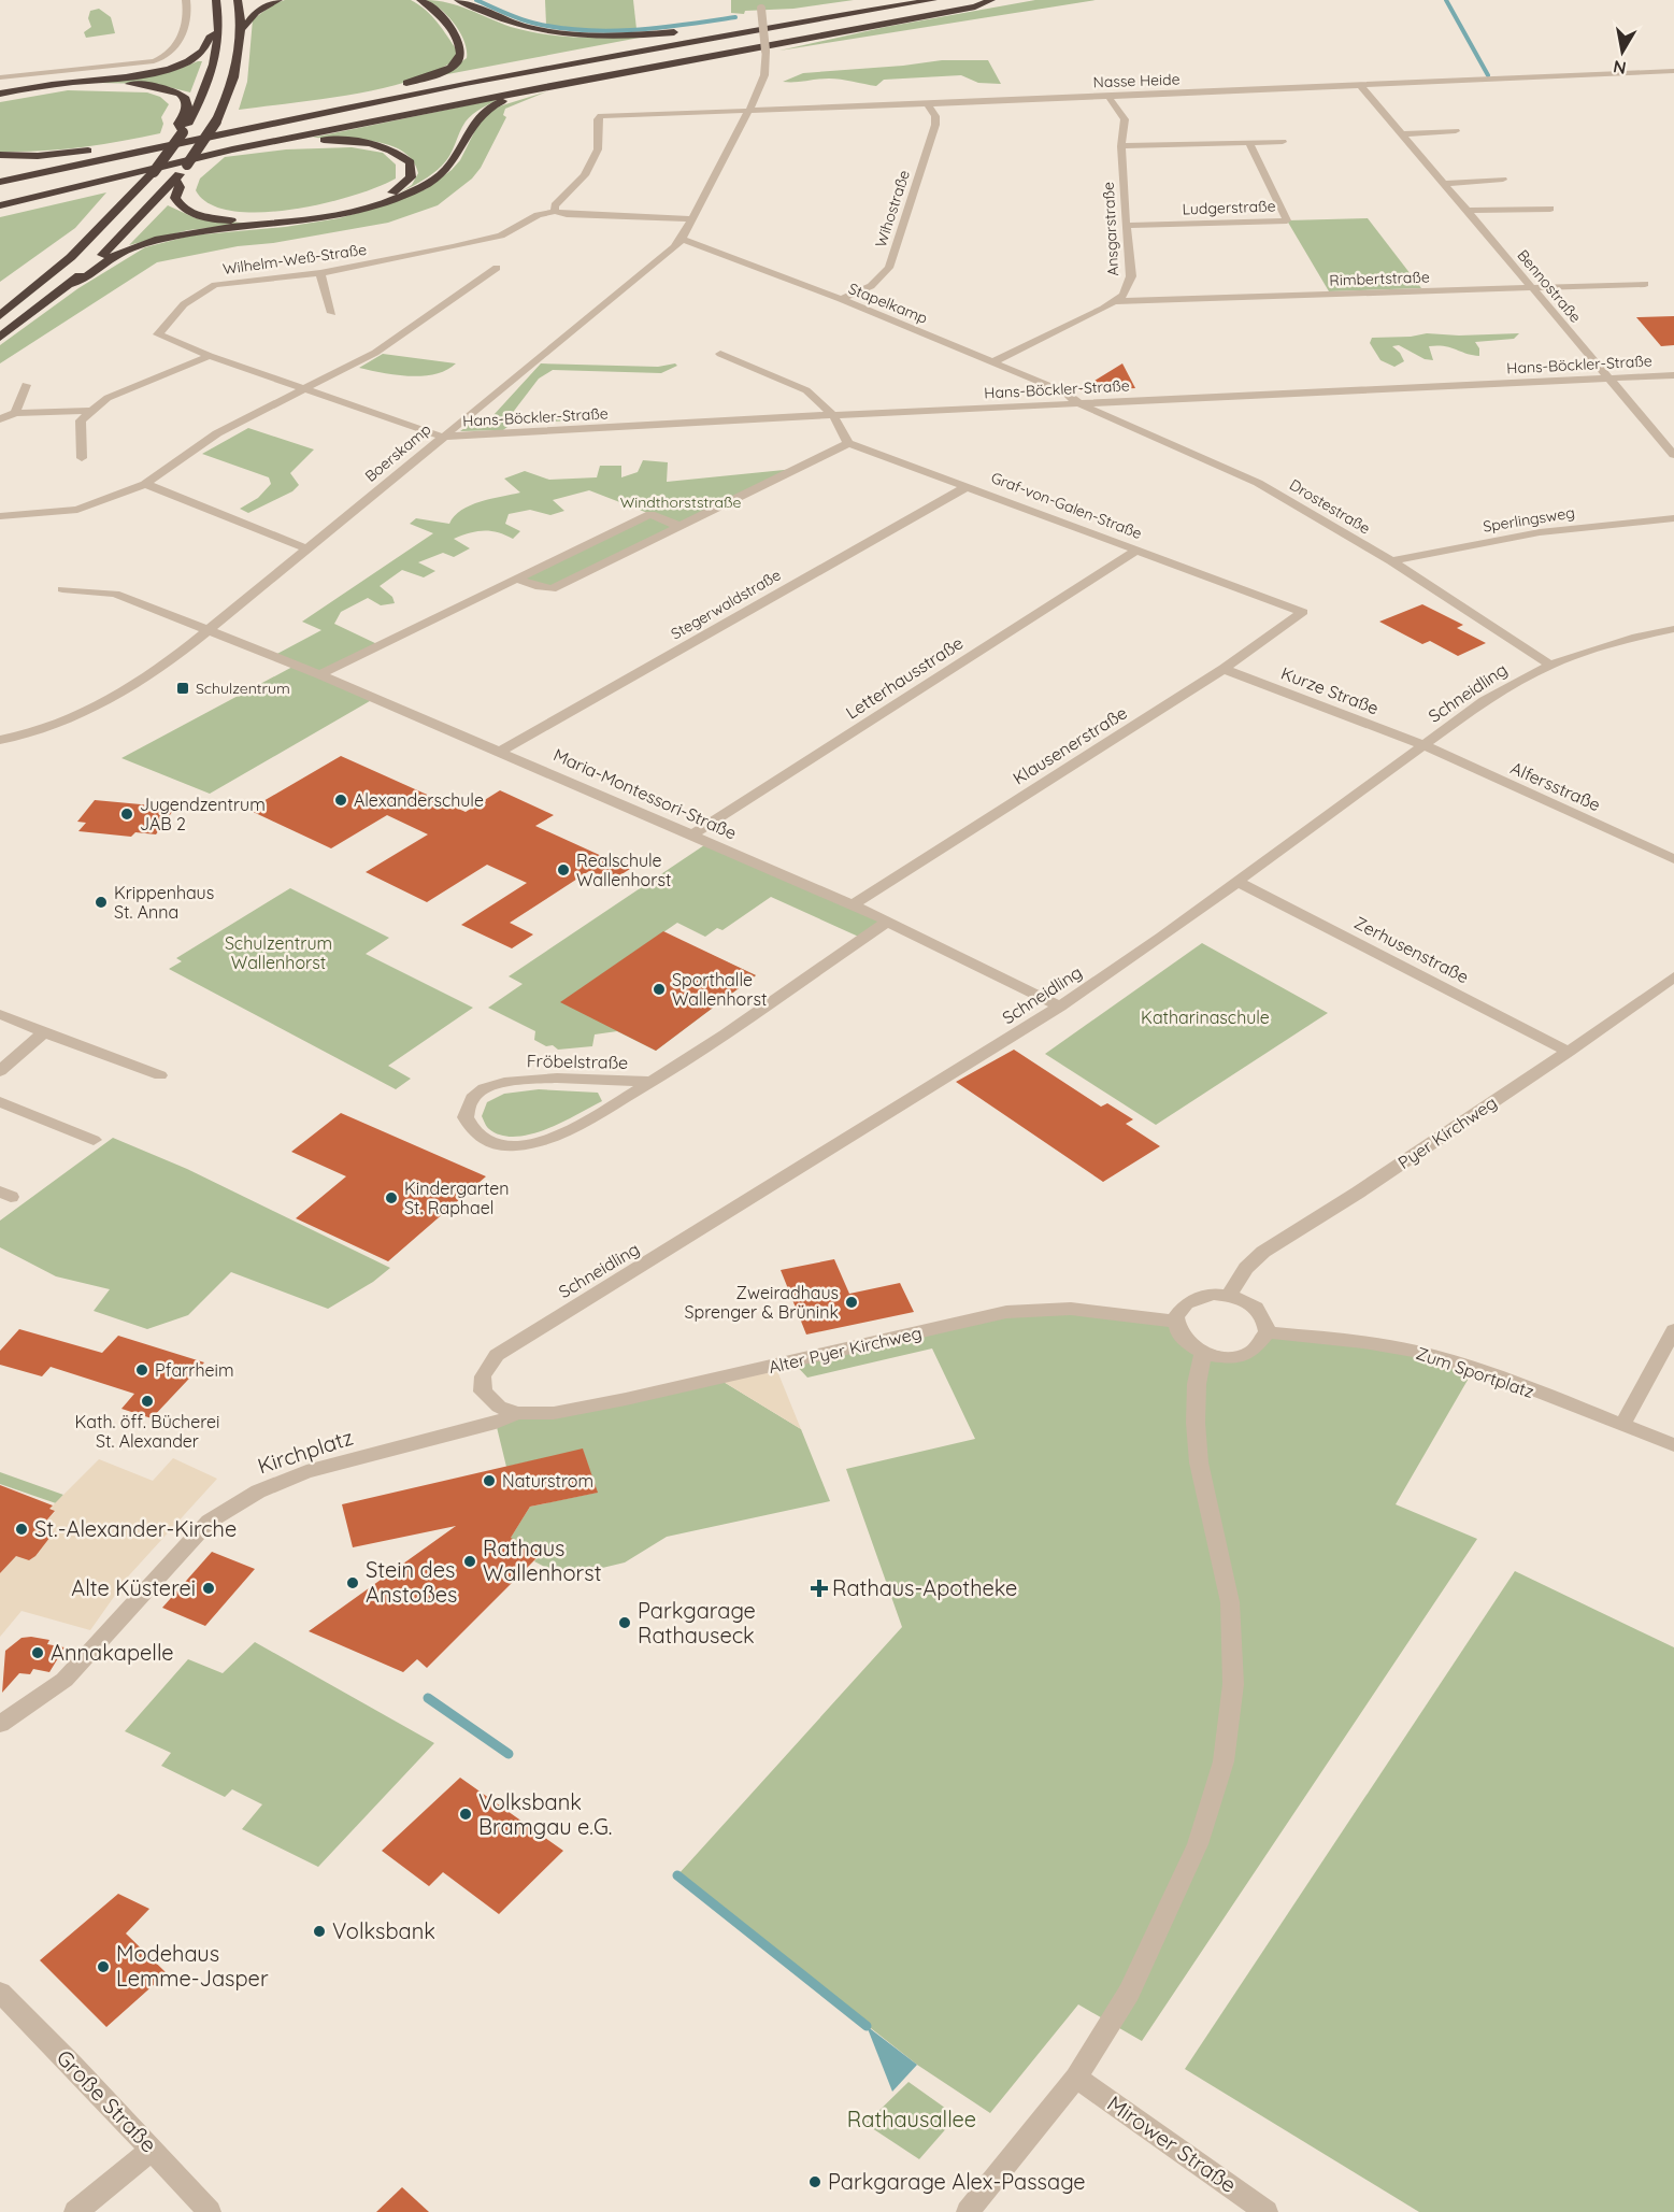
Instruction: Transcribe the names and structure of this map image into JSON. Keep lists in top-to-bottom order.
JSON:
{
  "streets": {
    "street": [
      "Nasse Heide",
      "Ludgerstraße",
      "Wihostraße",
      "Ansgarstraße",
      "Wilhelm-Weß-Straße",
      "Rimbertstraße",
      "Bennostraße",
      "Stapelkamp",
      "Hans-Böckler-Straße",
      "Boerskamp",
      "Graf-von-Galen-Straße",
      "Drostestraße",
      "Sperlingsweg",
      "Stegerwaldstraße",
      "Letterhausstraße",
      "Kurze Straße",
      "Schneidling",
      "Klausenerstraße",
      "Alfersstraße",
      "Maria-Montessori-Straße",
      "Zerhusenstraße",
      "Fröbelstraße",
      "Pyer Kirchweg",
      "Alter Pyer Kirchweg",
      "Zum Sportplatz",
      "Kirchplatz",
      "Große Straße",
      "Mirower Straße"
    ]
  },
  "crossings": [
    ["Nasse Heide", "Wihostraße"],
    ["Nasse Heide", "Ansgarstraße"],
    ["Nasse Heide", "Wilhelm-Weß-Straße"],
    ["Nasse Heide", "Bennostraße"],
    ["Nasse Heide", "Boerskamp"],
    ["Ludgerstraße", "Ansgarstraße"],
    ["Wihostraße", "Stapelkamp"],
    ["Ansgarstraße", "Rimbertstraße"],
    ["Ansgarstraße", "Stapelkamp"],
    ["Wilhelm-Weß-Straße", "Hans-Böckler-Straße"],
    ["Wilhelm-Weß-Straße", "Boerskamp"],
    ["Rimbertstraße", "Bennostraße"],
    ["Bennostraße", "Hans-Böckler-Straße"],
    ["Stapelkamp", "Hans-Böckler-Straße"],
    ["Stapelkamp", "Boerskamp"],
    ["Stapelkamp", "Drostestraße"],
    ["Hans-Böckler-Straße", "Boerskamp"],
    ["Hans-Böckler-Straße", "Drostestraße"],
    ["Boerskamp", "Maria-Montessori-Straße"],
    ["Graf-von-Galen-Straße", "Stegerwaldstraße"],
    ["Graf-von-Galen-Straße", "Letterhausstraße"],
    ["Graf-von-Galen-Straße", "Klausenerstraße"],
    ["Drostestraße", "Sperlingsweg"],
    ["Drostestraße", "Schneidling"],
    ["Stegerwaldstraße", "Maria-Montessori-Straße"],
    ["Letterhausstraße", "Maria-Montessori-Straße"],
    ["Kurze Straße", "Schneidling"],
    ["Kurze Straße", "Klausenerstraße"],
    ["Kurze Straße", "Alfersstraße"],
    ["Schneidling", "Alfersstraße"],
    ["Schneidling", "Maria-Montessori-Straße"],
    ["Schneidling", "Zerhusenstraße"],
    ["Schneidling", "Alter Pyer Kirchweg"],
    ["Schneidling", "Kirchplatz"],
    ["Klausenerstraße", "Maria-Montessori-Straße"],
    ["Maria-Montessori-Straße", "Fröbelstraße"],
    ["Zerhusenstraße", "Pyer Kirchweg"],
    ["Pyer Kirchweg", "Alter Pyer Kirchweg"],
    ["Pyer Kirchweg", "Zum Sportplatz"],
    ["Alter Pyer Kirchweg", "Zum Sportplatz"],
    ["Alter Pyer Kirchweg", "Kirchplatz"]
  ],
  "parks": [
    "Windthorststraße",
    "Schulzentrum Wallenhorst",
    "Katharinaschule",
    "Rathausallee"
  ],
  "places": {
    "transit": ["Schulzentrum"],
    "other": [
      "Alexanderschule",
      "Jugendzentrum JAB 2",
      "Realschule Wallenhorst",
      "Krippenhaus St. Anna",
      "Sporthalle Wallenhorst",
      "Kindergarten St. Raphael",
      "Zweiradhaus Sprenger & Brünink",
      "Pfarrheim",
      "Kath. öff. Bücherei St. Alexander",
      "Naturstrom",
      "St.-Alexander-Kirche",
      "Rathaus Wallenhorst",
      "Stein des Anstoßes",
      "Alte Küsterei",
      "Parkgarage Rathauseck",
      "Annakapelle",
      "Volksbank Bramgau e.G.",
      "Volksbank",
      "Modehaus Lemme-Jasper",
      "Parkgarage Alex-Passage"
    ],
    "health": ["Rathaus-Apotheke"]
  },
  "north": "bottom"
}
